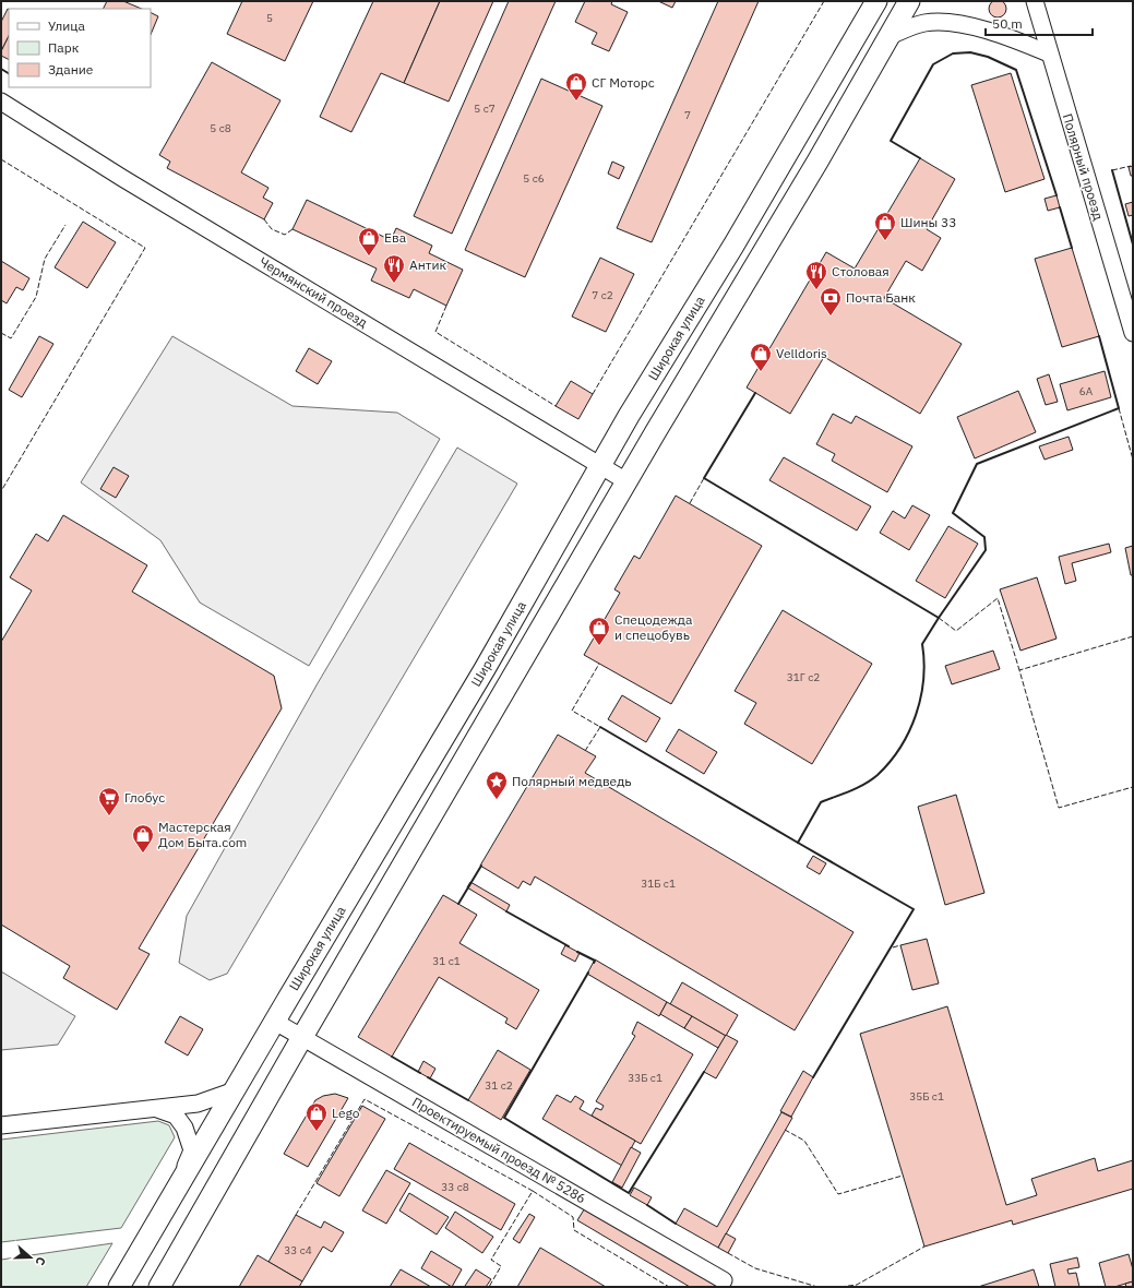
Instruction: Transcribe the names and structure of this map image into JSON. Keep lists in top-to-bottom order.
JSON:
{
  "streets": {
    "main road": ["Широкая улица"],
    "street": ["Полярный проезд", "Чермянский проезд", "Проектируемый проезд № 5286"]
  },
  "crossings": [
    ["Чермянский проезд", "Широкая улица"],
    ["Широкая улица", "Проектируемый проезд № 5286"]
  ],
  "places": {
    "shop": [
      "СГ Моторс",
      "Шины 33",
      "Ева",
      "Velldoris",
      "Спецодежда и спецобувь",
      "Мастерская Дом Быта.com",
      "Lego"
    ],
    "restaurant": ["Антик", "Столовая"],
    "bank": ["Почта Банк"],
    "place": ["Полярный медведь"],
    "supermarket": ["Глобус"]
  },
  "house_numbers": [
    "5",
    "5 с7",
    "7",
    "5 с8",
    "5 с6",
    "7 с2",
    "6А",
    "31Г с2",
    "31Б c1",
    "31 с1",
    "33Б с1",
    "31 с2",
    "35Б с1",
    "33 с8",
    "33 с4"
  ],
  "legend": ["Улица", "Парк", "Здание"],
  "scale_bar": "50 m",
  "north": "right"
}
